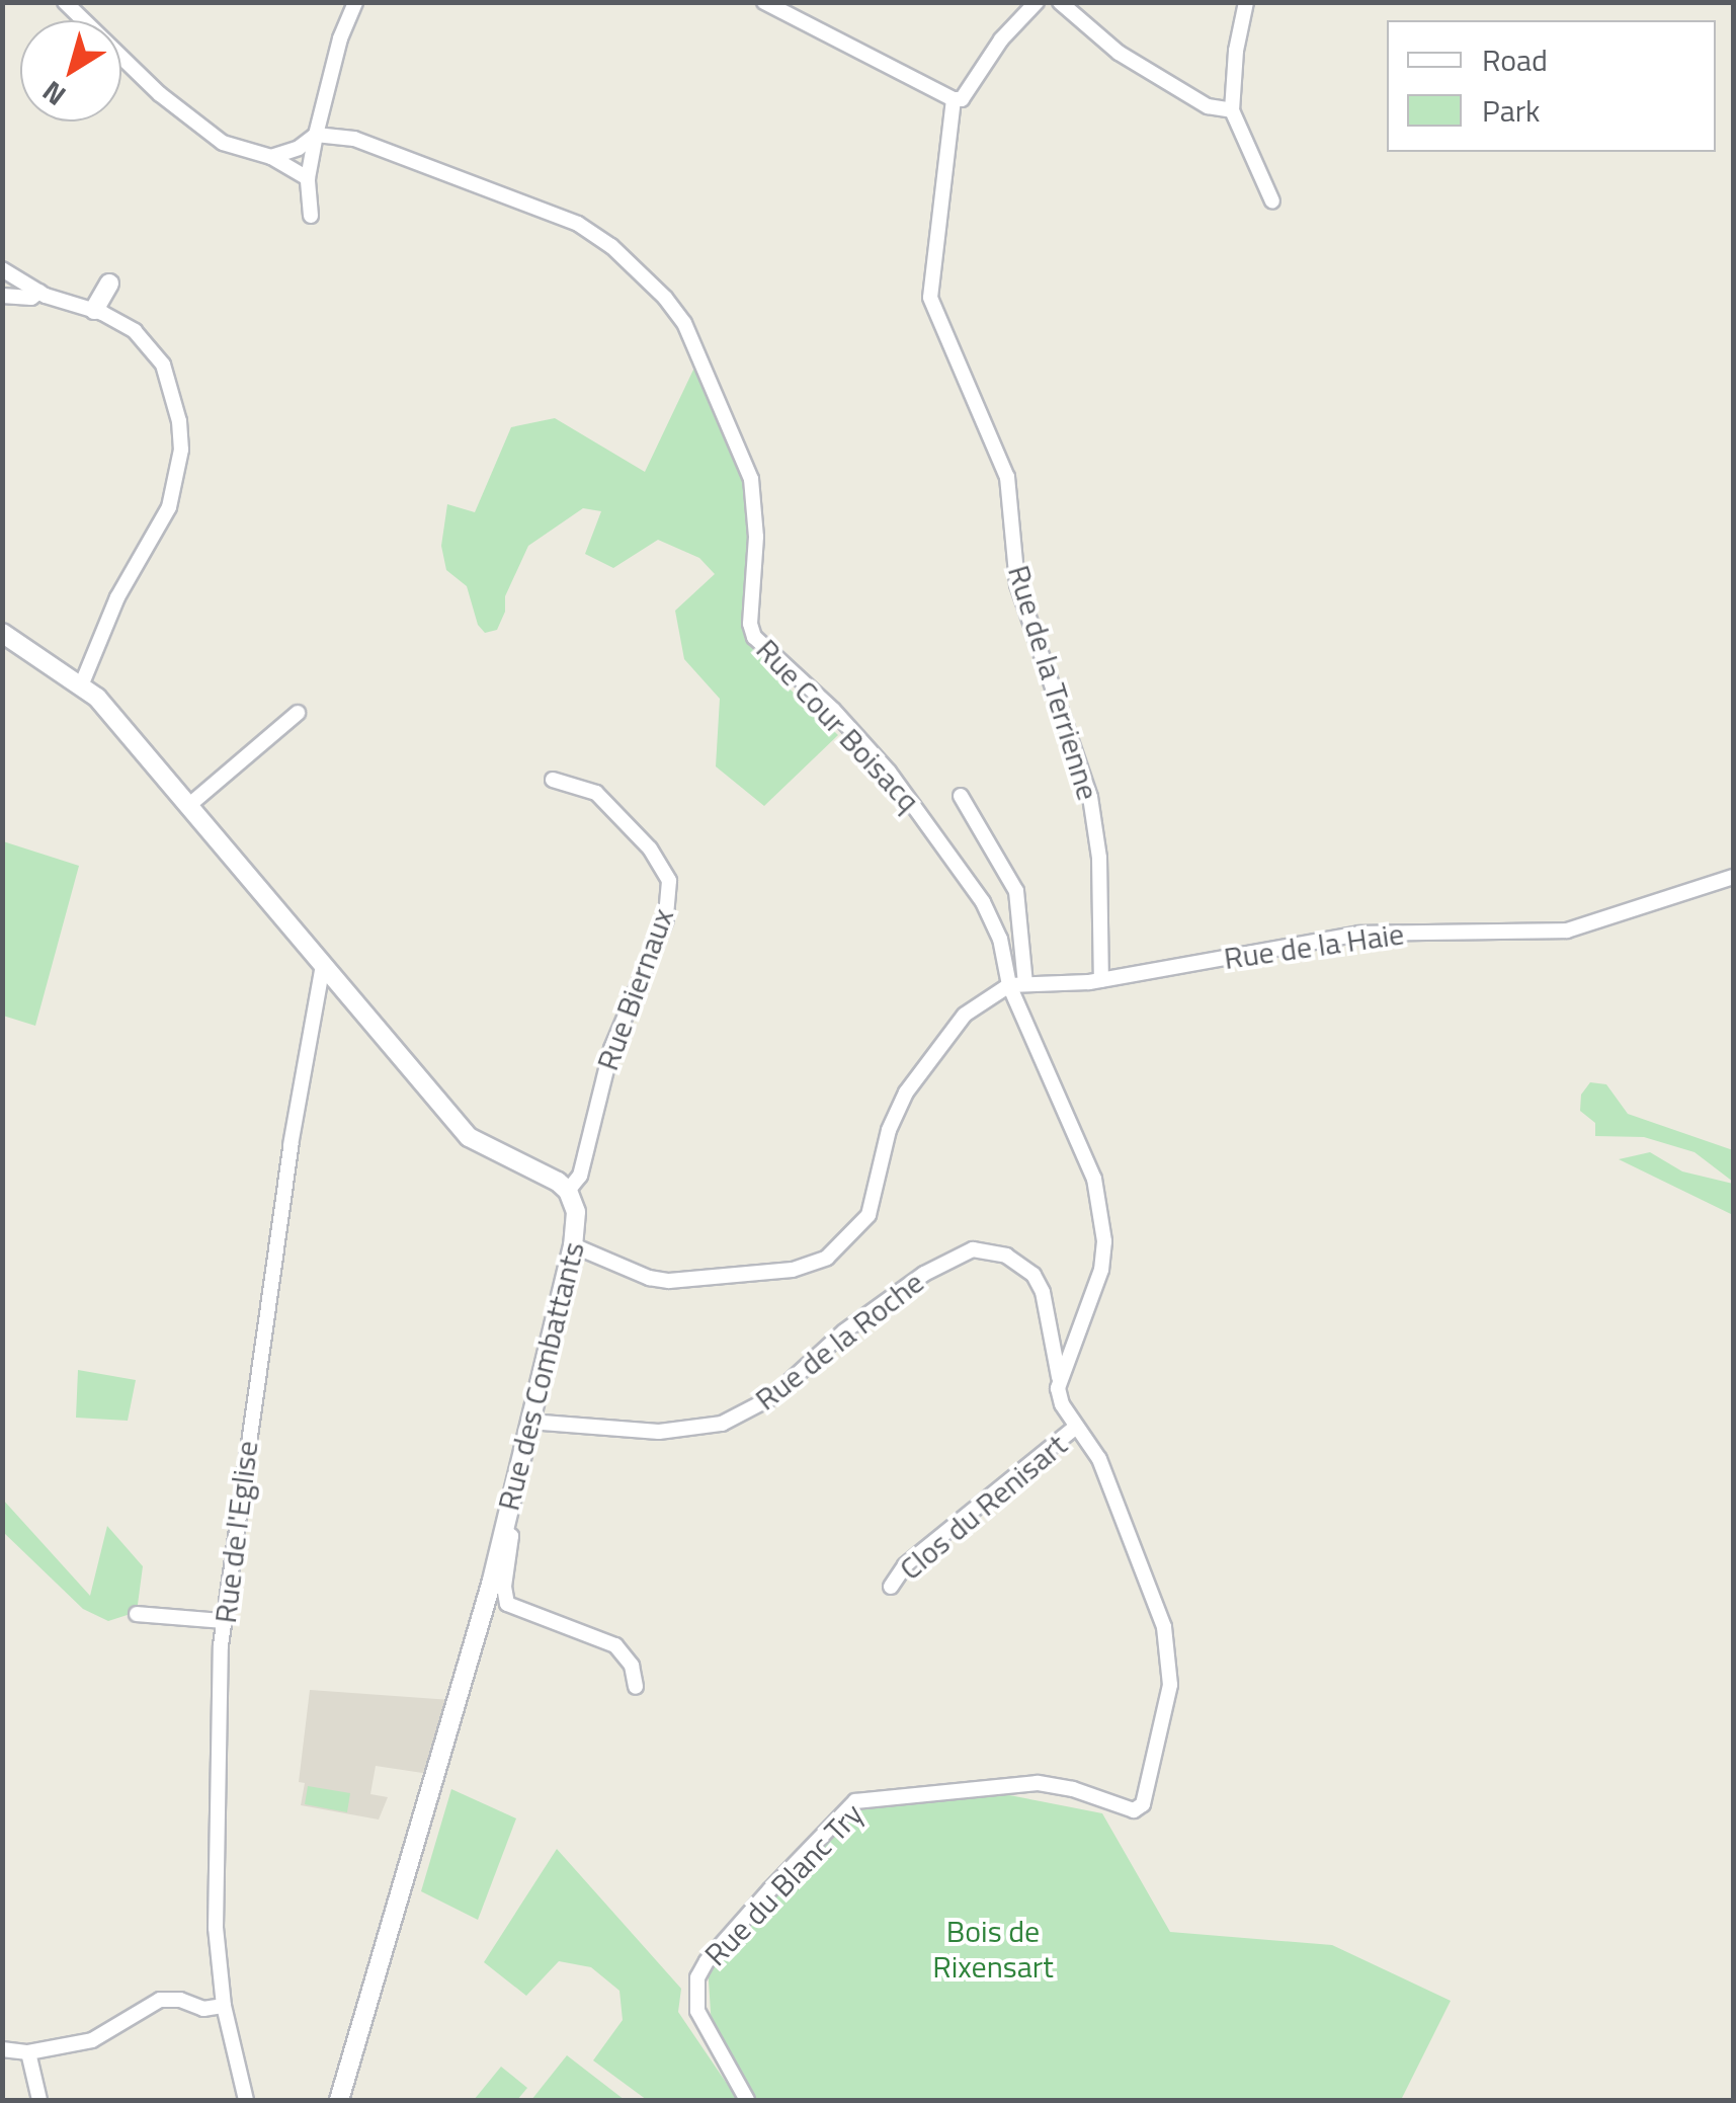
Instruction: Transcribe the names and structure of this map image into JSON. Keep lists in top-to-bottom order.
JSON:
{
  "streets": {
    "street": [
      "Rue de la Terrienne",
      "Rue Cour Boisacq",
      "Rue de la Haie",
      "Rue Biernaux",
      "Rue de la Roche",
      "Rue des Combattants",
      "Clos du Renisart",
      "Rue de l'Eglise",
      "Rue du Blanc Try"
    ]
  },
  "crossings": [
    ["Rue de la Terrienne", "Rue de la Haie"],
    ["Rue Cour Boisacq", "Rue de la Haie"],
    ["Rue Cour Boisacq", "Rue de la Roche"],
    ["Rue Cour Boisacq", "Rue du Blanc Try"],
    ["Rue Biernaux", "Rue des Combattants"],
    ["Rue de la Roche", "Rue des Combattants"],
    ["Rue de la Roche", "Rue du Blanc Try"],
    ["Clos du Renisart", "Rue du Blanc Try"]
  ],
  "parks": ["Bois de Rixensart"],
  "legend": ["Road", "Park"],
  "north": "bottom left"
}
